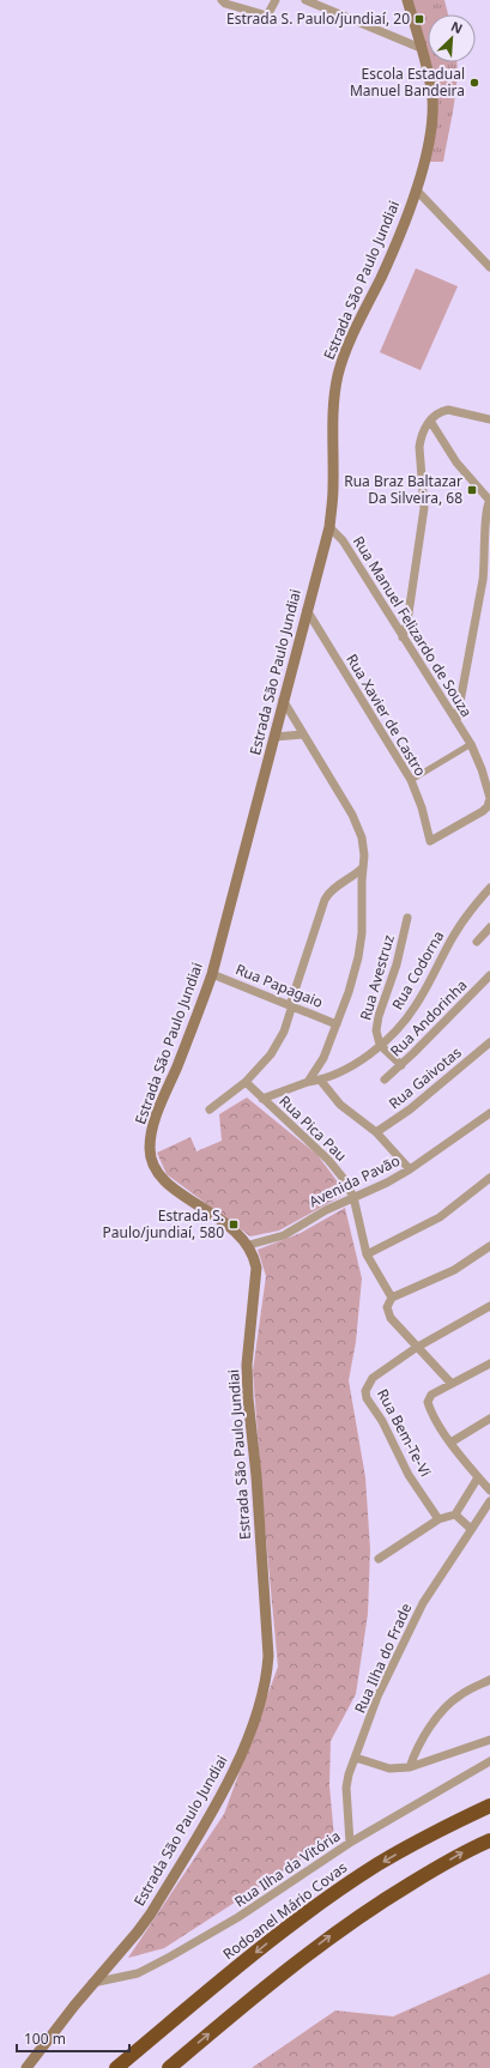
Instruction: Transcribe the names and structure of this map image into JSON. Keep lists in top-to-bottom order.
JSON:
{
  "streets": {
    "highway": ["Rodoanel Mário Covas"],
    "main road": ["Estrada São Paulo Jundiai"],
    "street": [
      "Rua Manuel Felizardo de Souza",
      "Rua Xavier de Castro",
      "Rua Codorna",
      "Rua Avestruz",
      "Rua Papagaio",
      "Rua Andorinha",
      "Rua Gaivotas",
      "Rua Pica Pau",
      "Avenida Pavão",
      "Rua Bem-Te-Vi",
      "Rua Ilha do Frade",
      "Rua Ilha da Vitória"
    ]
  },
  "crossings": [
    ["Estrada São Paulo Jundiai", "Rua Manuel Felizardo de Souza"],
    ["Estrada São Paulo Jundiai", "Rua Xavier de Castro"],
    ["Estrada São Paulo Jundiai", "Rua Papagaio"],
    ["Estrada São Paulo Jundiai", "Avenida Pavão"],
    ["Estrada São Paulo Jundiai", "Rua Ilha da Vitória"],
    ["Rua Manuel Felizardo de Souza", "Rua Xavier de Castro"],
    ["Rua Codorna", "Rua Avestruz"],
    ["Rua Codorna", "Rua Pica Pau"],
    ["Rua Pica Pau", "Avenida Pavão"],
    ["Rua Ilha do Frade", "Rua Ilha da Vitória"]
  ],
  "places": {
    "transit": ["Estrada S. Paulo/jundiaí, 20", "Rua Braz Baltazar Da Silveira, 68", "Estrada S. Paulo/jundiaí, 580"],
    "other": ["Escola Estadual Manuel Bandeira"]
  },
  "scale_bar": "100 m",
  "north": "top right"
}
